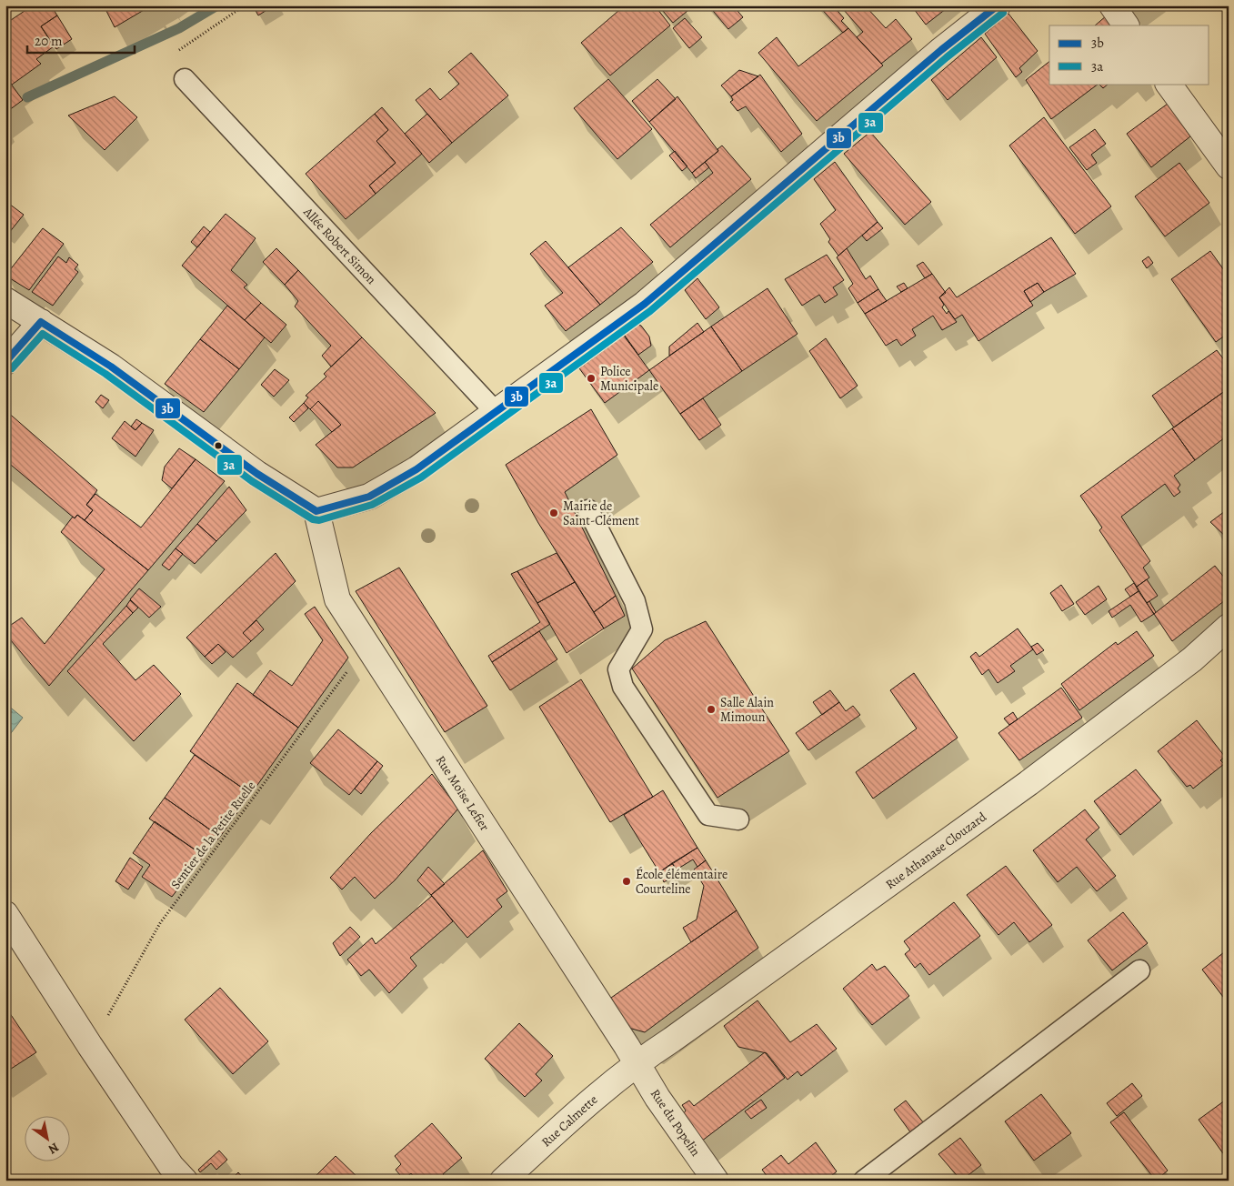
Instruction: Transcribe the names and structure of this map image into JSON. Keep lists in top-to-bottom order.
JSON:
{
  "streets": {
    "street": [
      "Rue Moïse Lefier",
      "Rue Athanase Clouzard",
      "Rue Calmette",
      "Rue du Popelin"
    ],
    "lane": ["Allée Robert Simon"],
    "path": ["Sentier de la Petite Ruelle"]
  },
  "crossings": [
    ["Rue Moïse Lefier", "Sentier de la Petite Ruelle"],
    ["Rue Moïse Lefier", "Rue Athanase Clouzard"],
    ["Rue Moïse Lefier", "Rue Calmette"],
    ["Rue Moïse Lefier", "Rue du Popelin"],
    ["Rue Athanase Clouzard", "Rue Calmette"],
    ["Rue Athanase Clouzard", "Rue du Popelin"],
    ["Rue Calmette", "Rue du Popelin"]
  ],
  "places": [
    "Police Municipale",
    "Mairie de Saint-Clément",
    "Salle Alain Mimoun",
    "École élémentaire Courteline"
  ],
  "lines": ["transit line 3b", "transit line 3a"],
  "legend": ["3b", "3a"],
  "scale_bar": "20 m",
  "north": "bottom right"
}
